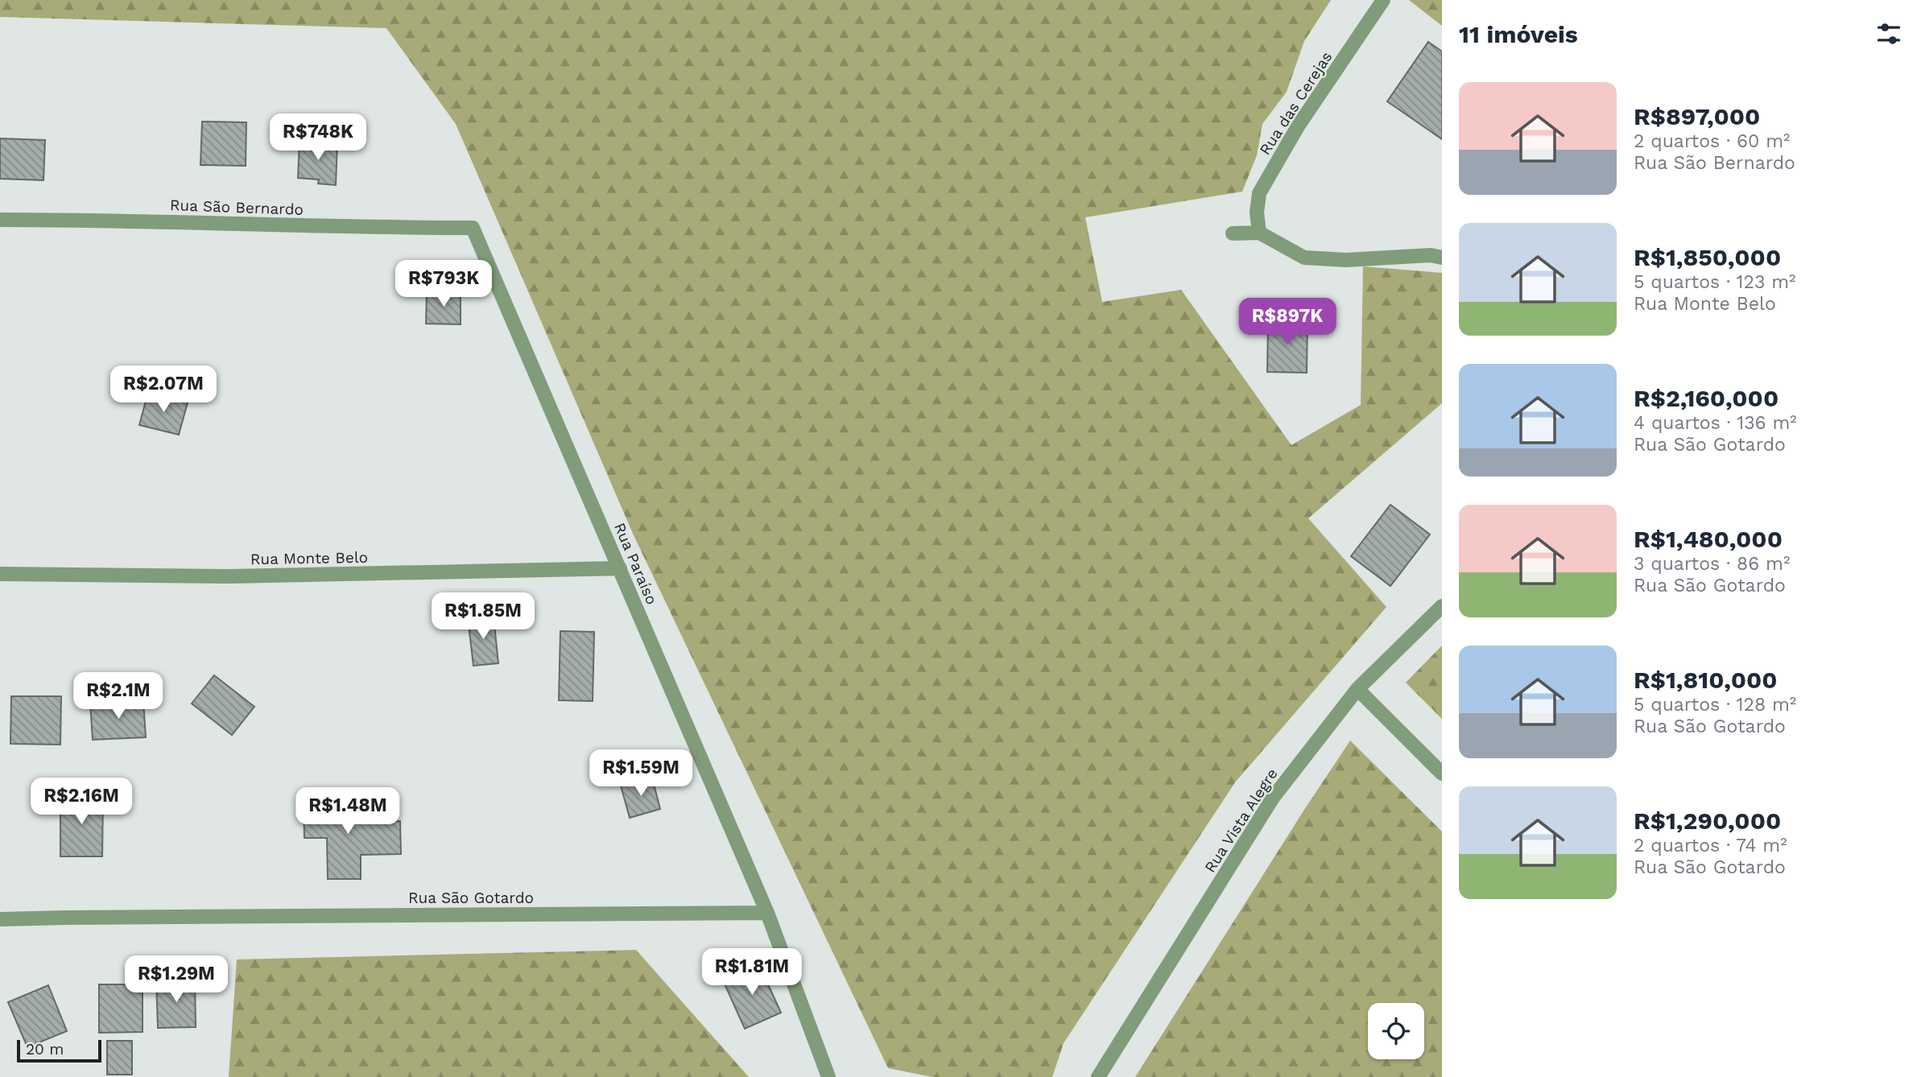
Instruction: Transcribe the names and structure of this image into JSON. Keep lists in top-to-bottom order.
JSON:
{
  "streets": {
    "street": [
      "Rua das Cerejas",
      "Rua São Bernardo",
      "Rua Monte Belo",
      "Rua Paraíso",
      "Rua Vista Alegre",
      "Rua São Gotardo"
    ]
  },
  "crossings": [
    ["Rua São Bernardo", "Rua Paraíso"],
    ["Rua Monte Belo", "Rua Paraíso"],
    ["Rua Paraíso", "Rua São Gotardo"]
  ],
  "scale_bar": "20 m",
  "page": {
    "heading": "11 imóveis",
    "list": [
      {
        "name": "R$897,000",
        "note": "2 quartos · 60 m² · Rua São Bernardo"
      },
      {
        "name": "R$1,850,000",
        "note": "5 quartos · 123 m² · Rua Monte Belo"
      },
      {
        "name": "R$2,160,000",
        "note": "4 quartos · 136 m² · Rua São Gotardo"
      },
      {
        "name": "R$1,480,000",
        "note": "3 quartos · 86 m² · Rua São Gotardo"
      },
      {
        "name": "R$1,810,000",
        "note": "5 quartos · 128 m² · Rua São Gotardo"
      },
      {
        "name": "R$1,290,000",
        "note": "2 quartos · 74 m² · Rua São Gotardo"
      }
    ],
    "price": [
      "R$748K",
      "R$793K",
      "R$897K",
      "R$2.07M",
      "R$1.85M",
      "R$2.1M",
      "R$1.59M",
      "R$2.16M",
      "R$1.48M",
      "R$1.81M",
      "R$1.29M"
    ],
    "scale": "20 m"
  }
}
